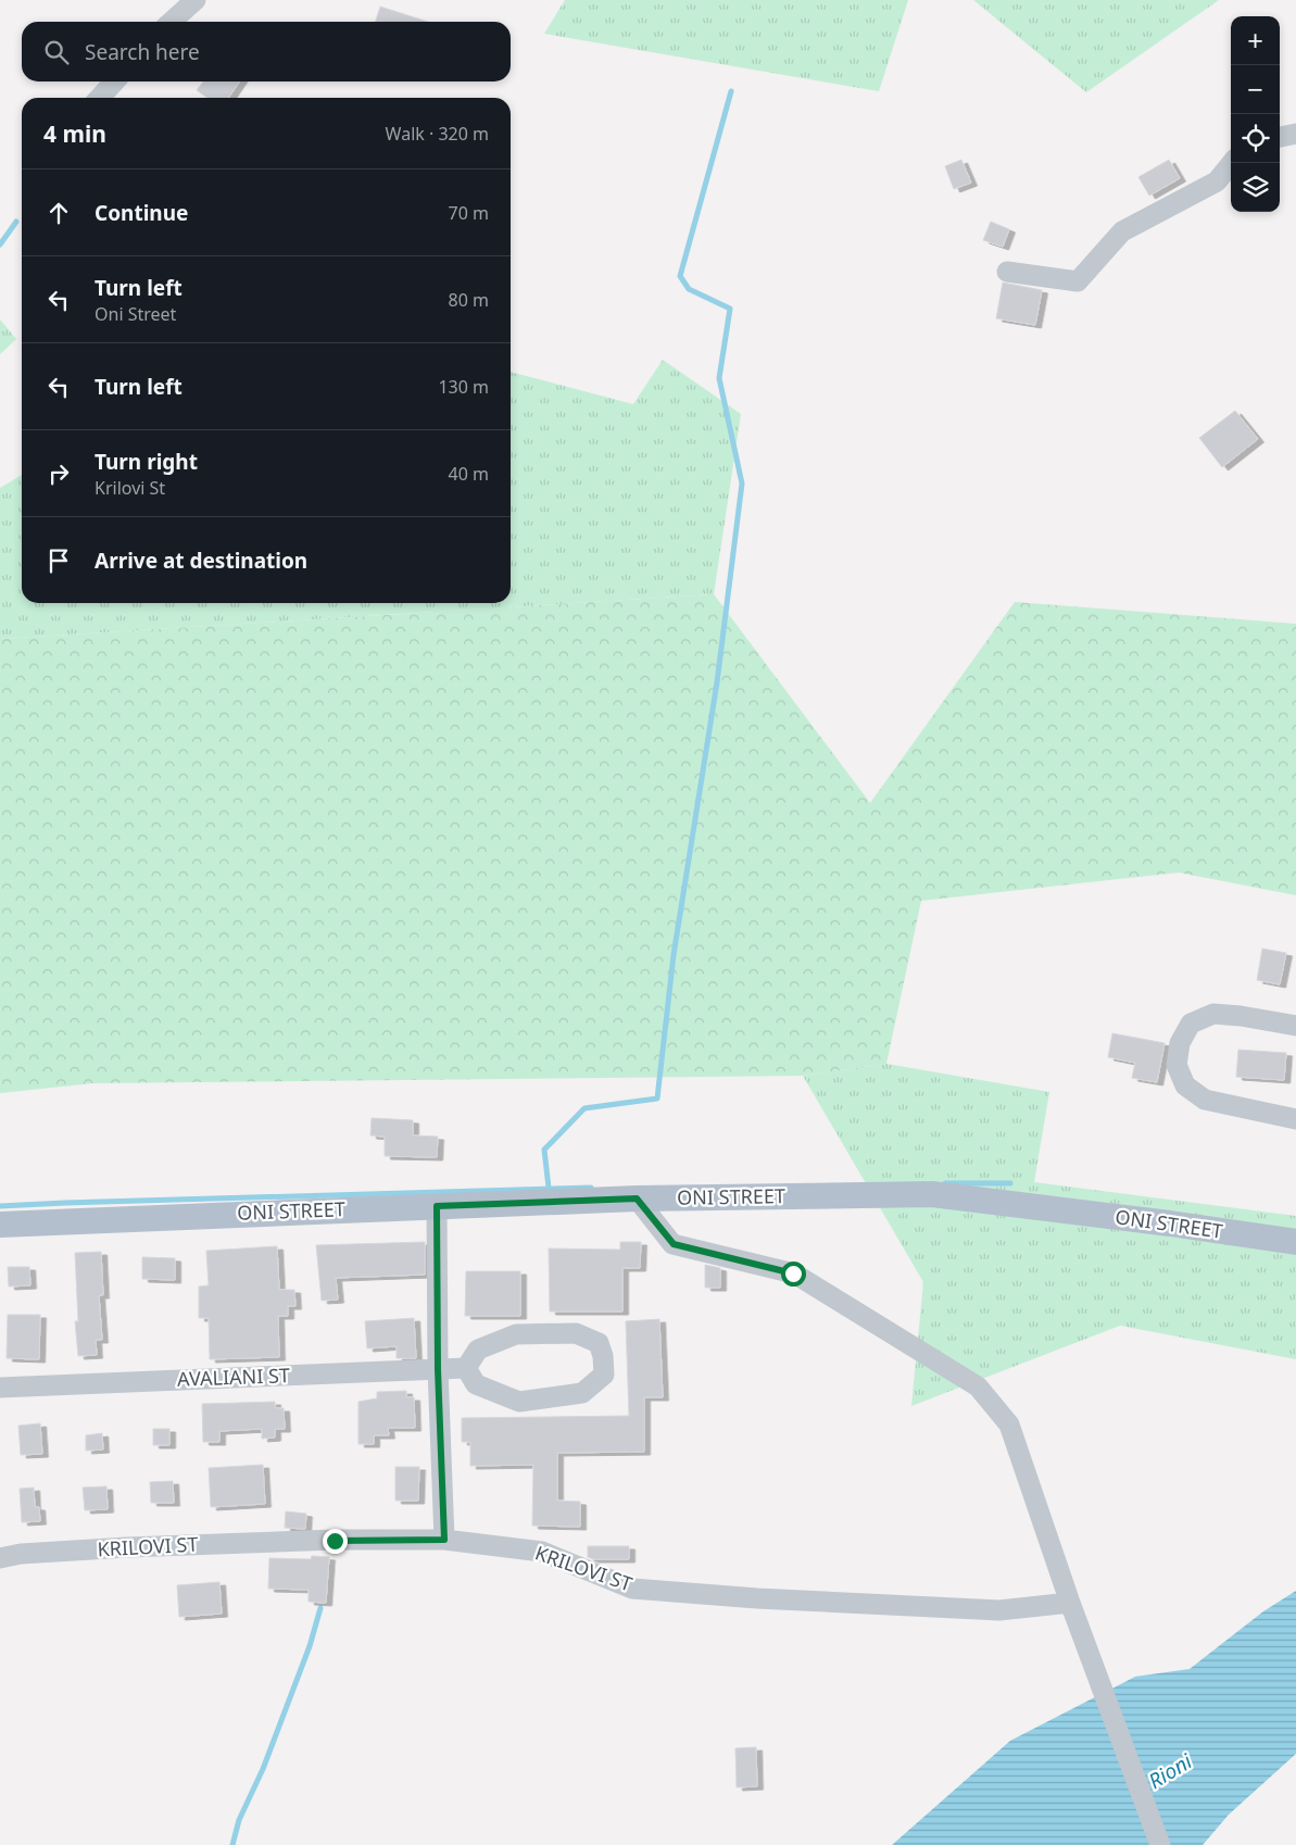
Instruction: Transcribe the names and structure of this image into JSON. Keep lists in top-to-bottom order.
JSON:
{
  "streets": {
    "main road": ["ONI STREET"],
    "street": ["AVALIANI ST", "KRILOVI ST"]
  },
  "water": ["Rioni"],
  "page": {
    "map_buttons": ["+", "−"],
    "search": "Search here",
    "heading": ["4 min", "Walk · 320 m"],
    "list": [
      ["Continue", "70 m"],
      ["Turn left", "Oni Street", "80 m"],
      ["Turn left", "130 m"],
      ["Turn right", "Krilovi St", "40 m"],
      "Arrive at destination"
    ]
  }
}
